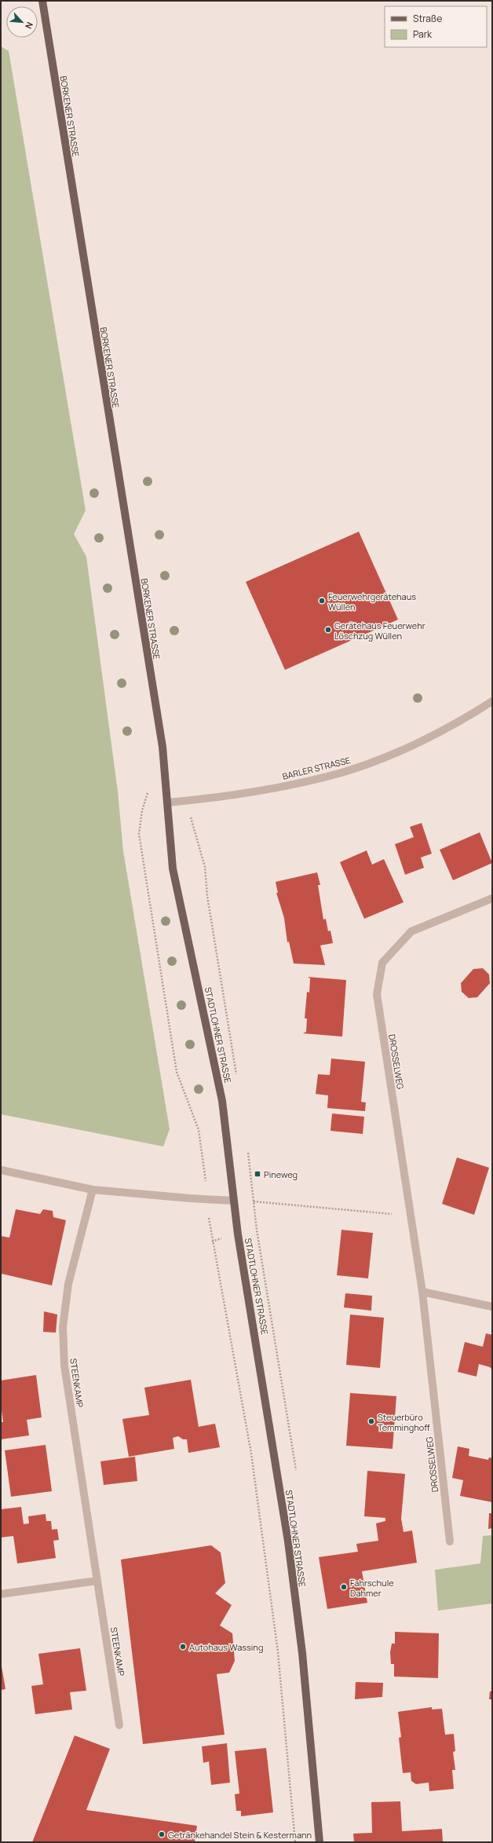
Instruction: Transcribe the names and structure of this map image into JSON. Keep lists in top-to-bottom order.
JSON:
{
  "streets": {
    "main road": ["BORKENER STRASSE", "STADTLOHNER STRASSE"],
    "street": ["BARLER STRASSE", "DROSSELWEG", "STEENKAMP"]
  },
  "crossings": [
    ["BORKENER STRASSE", "STADTLOHNER STRASSE"],
    ["BARLER STRASSE", "STADTLOHNER STRASSE"]
  ],
  "places": {
    "other": [
      "Feuerwehrgerätehaus Wüllen",
      "Gerätehaus Feuerwehr Löschzug Wüllen",
      "Steuerbüro Temminghoff",
      "Fahrschule Dahmer",
      "Autohaus Wassing",
      "Getränkehandel Stein & Kestermann"
    ],
    "transit": ["Pineweg"]
  },
  "legend": ["Straße", "Park"],
  "north": "bottom right"
}
